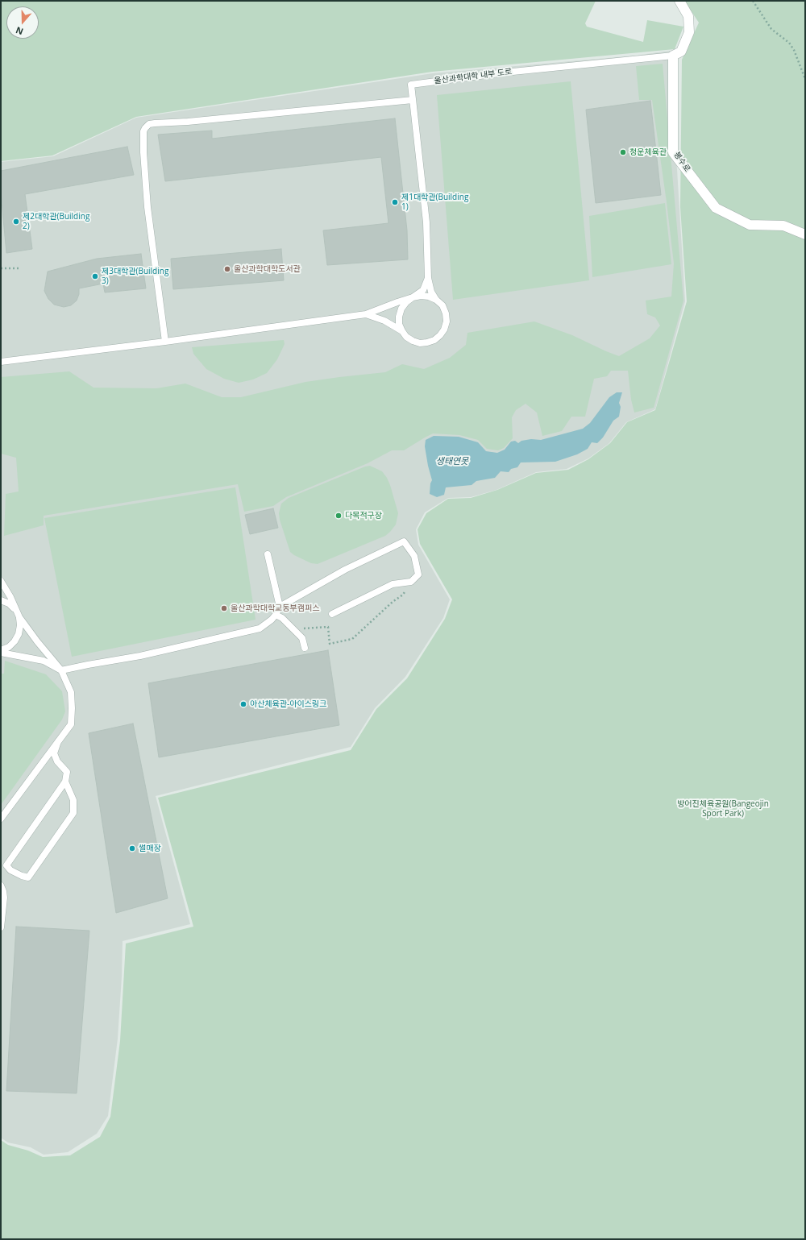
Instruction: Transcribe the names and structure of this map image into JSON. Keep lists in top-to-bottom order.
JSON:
{
  "streets": {
    "street": ["봉수로"],
    "lane": ["울산과학대학 내부 도로"]
  },
  "crossings": [
    ["울산과학대학 내부 도로", "봉수로"]
  ],
  "water": ["생태연못"],
  "parks": ["방어진체육공원(Bangeojin Sport Park)"],
  "places": [
    "청운체육관",
    "제1대학관(Building 1)",
    "제2대학관(Building 2)",
    "울산과학대학도서관",
    "제3대학관(Building 3)",
    "다목적구장",
    "울산과학대학교동부캠퍼스",
    "아산체육관-아이스링크",
    "썰매장"
  ],
  "north": "bottom"
}
